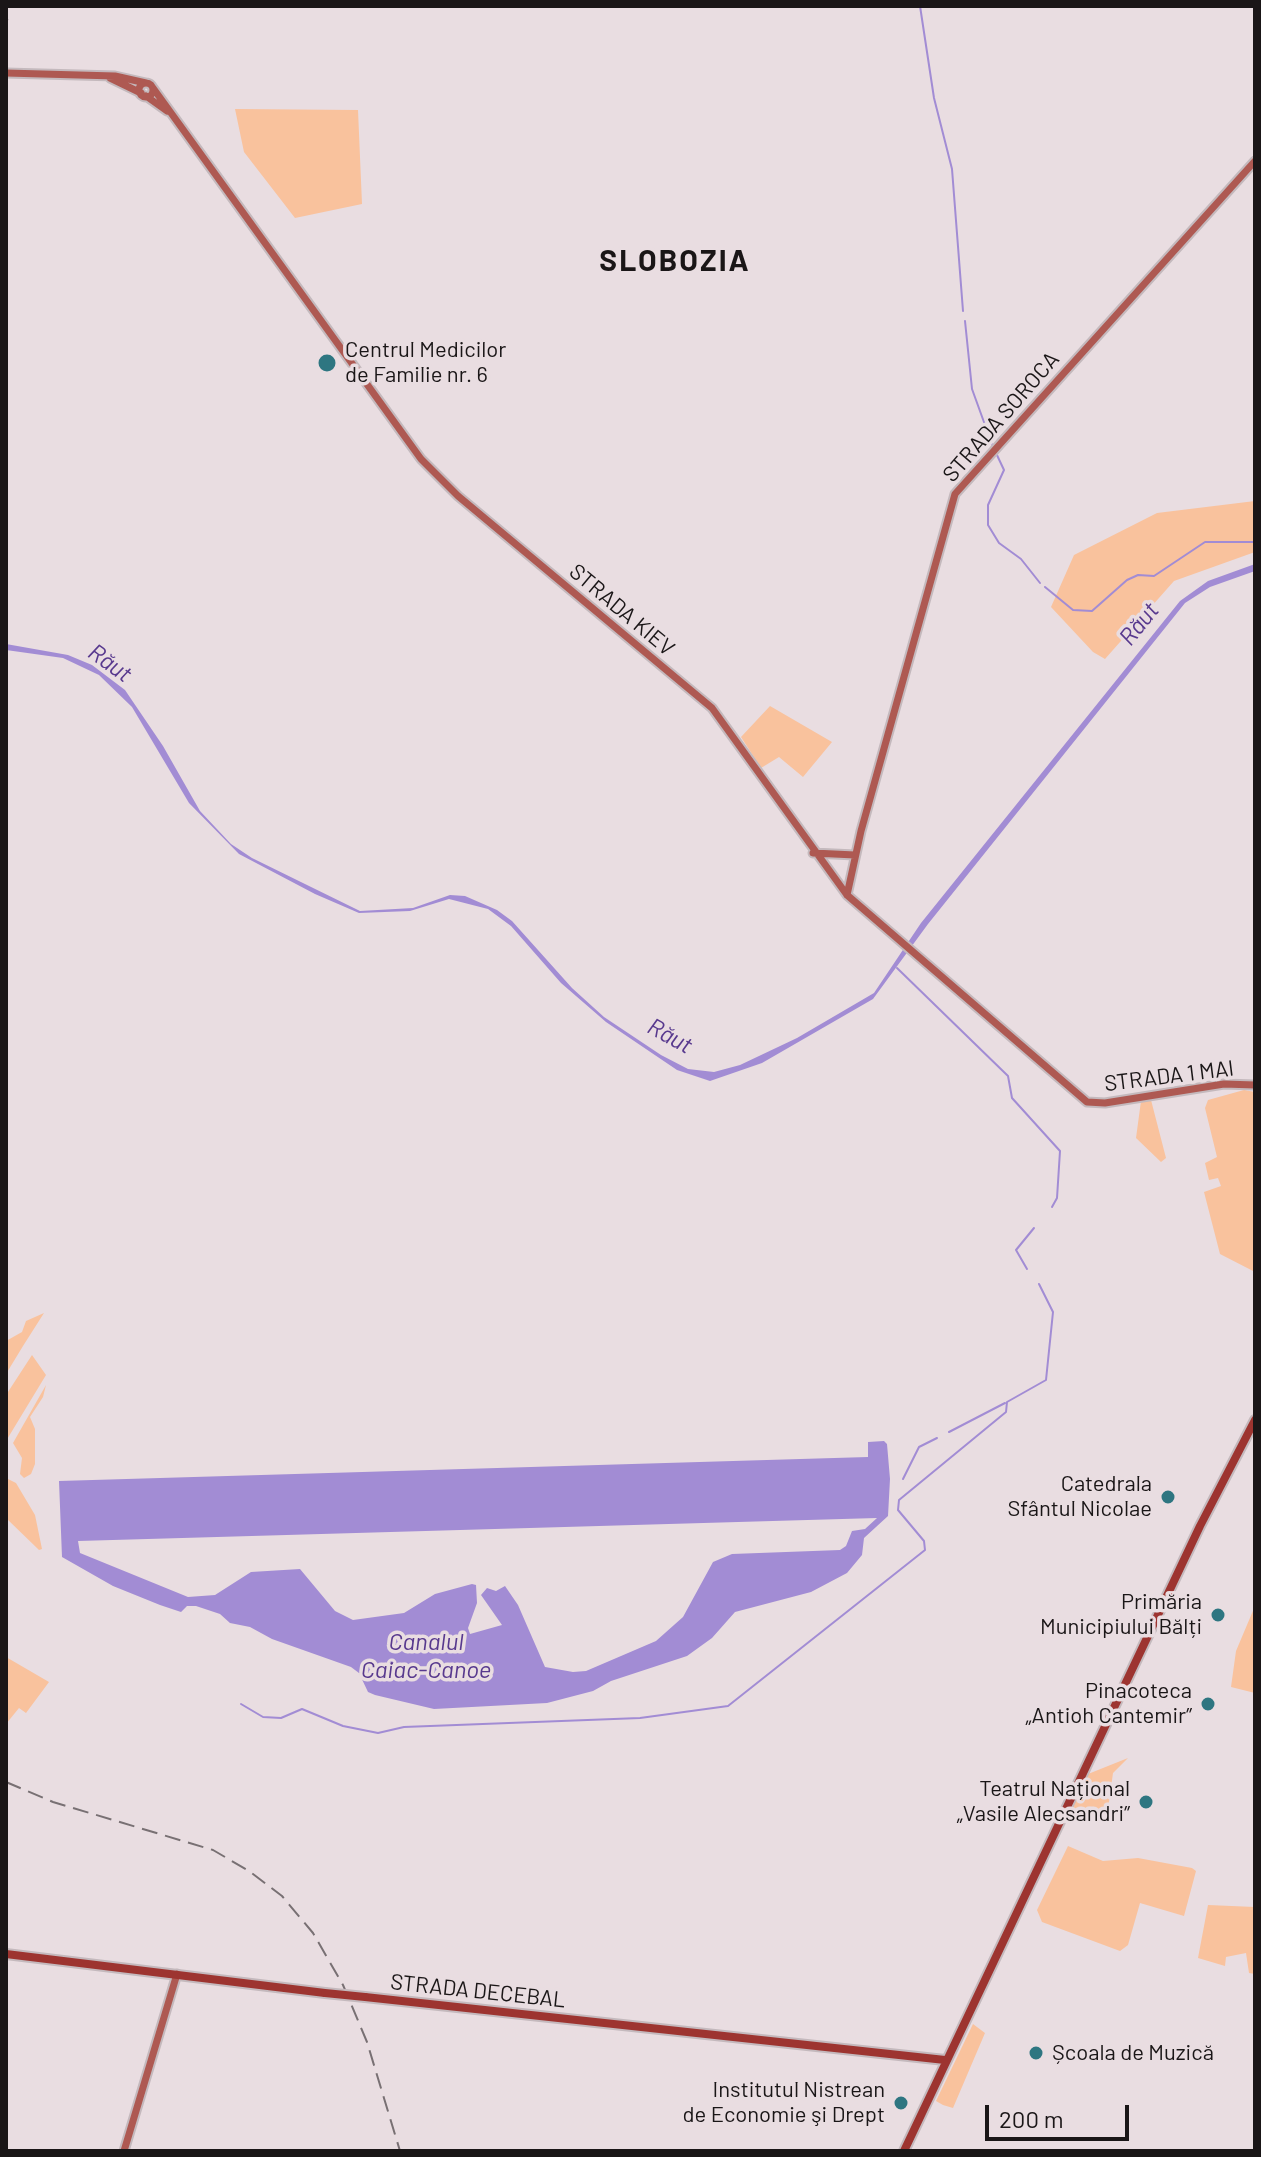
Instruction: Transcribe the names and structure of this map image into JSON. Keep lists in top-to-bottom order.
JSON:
{
  "streets": {
    "main road": [
      "STRADA SOROCA",
      "STRADA KIEV",
      "STRADA 1 MAI",
      "STRADA DECEBAL"
    ]
  },
  "crossings": [
    ["STRADA SOROCA", "STRADA KIEV"],
    ["STRADA KIEV", "STRADA 1 MAI"]
  ],
  "districts": ["SLOBOZIA"],
  "water": ["Răut", "Canalul Caiac-Canoe"],
  "places": [
    "Centrul Medicilor de Familie nr. 6",
    "Catedrala Sfântul Nicolae",
    "Primăria Municipiului Bălți",
    "Pinacoteca „Antioh Cantemir”",
    "Teatrul Național „Vasile Alecsandri”",
    "Școala de Muzică",
    "Institutul Nistrean de Economie şi Drept"
  ],
  "scale_bar": "200 m"
}
